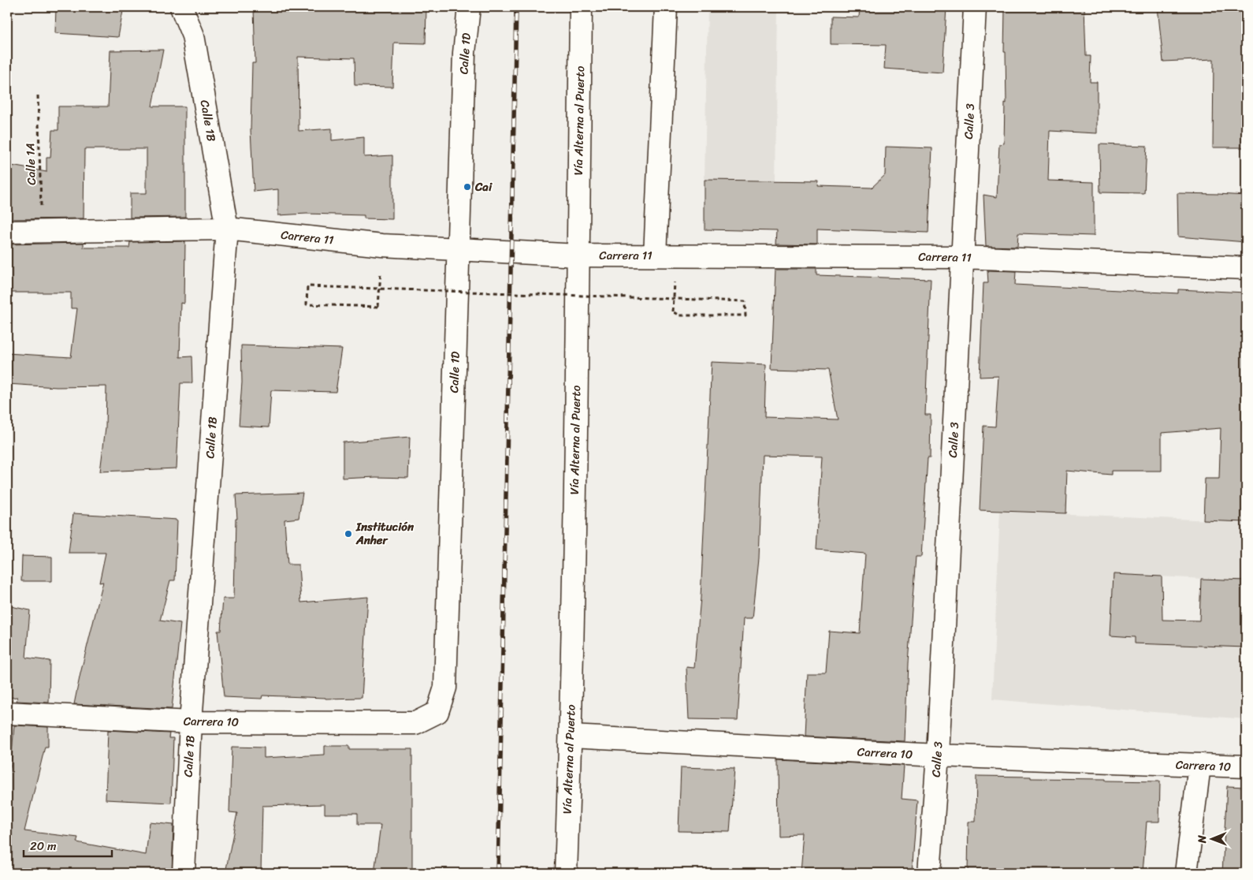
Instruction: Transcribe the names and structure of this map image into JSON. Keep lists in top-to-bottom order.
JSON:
{
  "streets": {
    "street": [
      "Calle 1D",
      "Calle 1B",
      "Vía Alterna al Puerto",
      "Calle 3",
      "Carrera 11",
      "Carrera 10"
    ],
    "path": ["Calle 1A"]
  },
  "crossings": [
    ["Calle 1D", "Carrera 11"],
    ["Calle 1D", "Carrera 10"],
    ["Calle 1B", "Carrera 11"],
    ["Calle 1B", "Carrera 10"],
    ["Vía Alterna al Puerto", "Carrera 11"],
    ["Vía Alterna al Puerto", "Carrera 10"],
    ["Calle 3", "Carrera 11"],
    ["Calle 3", "Carrera 10"],
    ["Calle 1A", "Carrera 11"]
  ],
  "places": ["Cai", "Institución Anher"],
  "scale_bar": "20 m",
  "north": "left"
}
